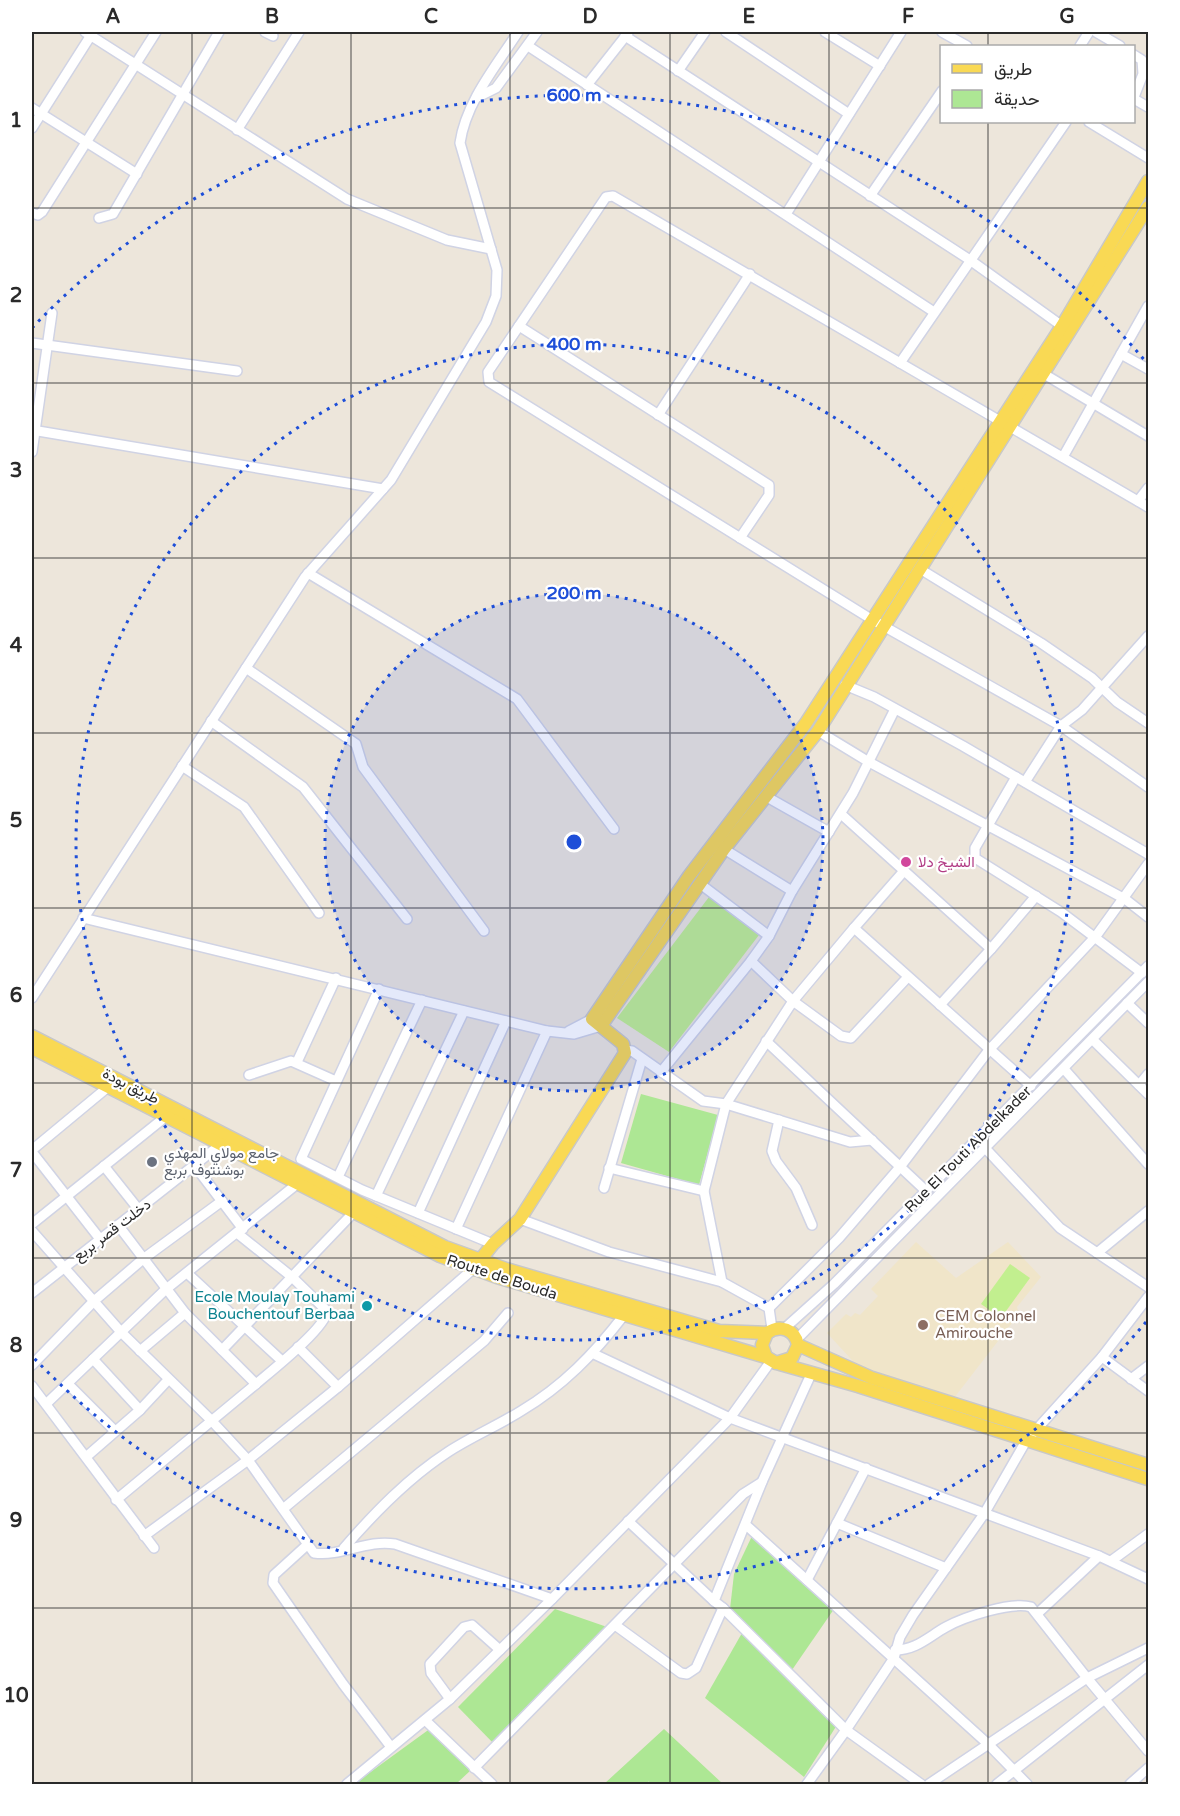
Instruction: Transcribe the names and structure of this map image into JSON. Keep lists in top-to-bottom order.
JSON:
{
  "streets": {
    "main road": ["طريق بودة", "Route de Bouda"],
    "street": ["Rue El Touti Abdelkader", "دخلت قصر بربع"]
  },
  "crossings": [
    ["طريق بودة", "دخلت قصر بربع"],
    ["طريق بودة", "Route de Bouda"],
    ["Rue El Touti Abdelkader", "Route de Bouda"],
    ["دخلت قصر بربع", "Route de Bouda"]
  ],
  "places": [
    "الشيخ دلا",
    "جامع مولاي المهدي بوشنتوف بربع",
    "Ecole Moulay Touhami Bouchentouf Berbaa",
    "CEM Colonnel Amirouche"
  ],
  "legend": ["طريق", "حديقة"],
  "grid": {
    "columns": [
      "A",
      "B",
      "C",
      "D",
      "E",
      "F",
      "G"
    ],
    "rows": [
      "1",
      "2",
      "3",
      "4",
      "5",
      "6",
      "7",
      "8",
      "9",
      "10"
    ]
  },
  "rings": ["600 m", "400 m", "200 m"]
}
